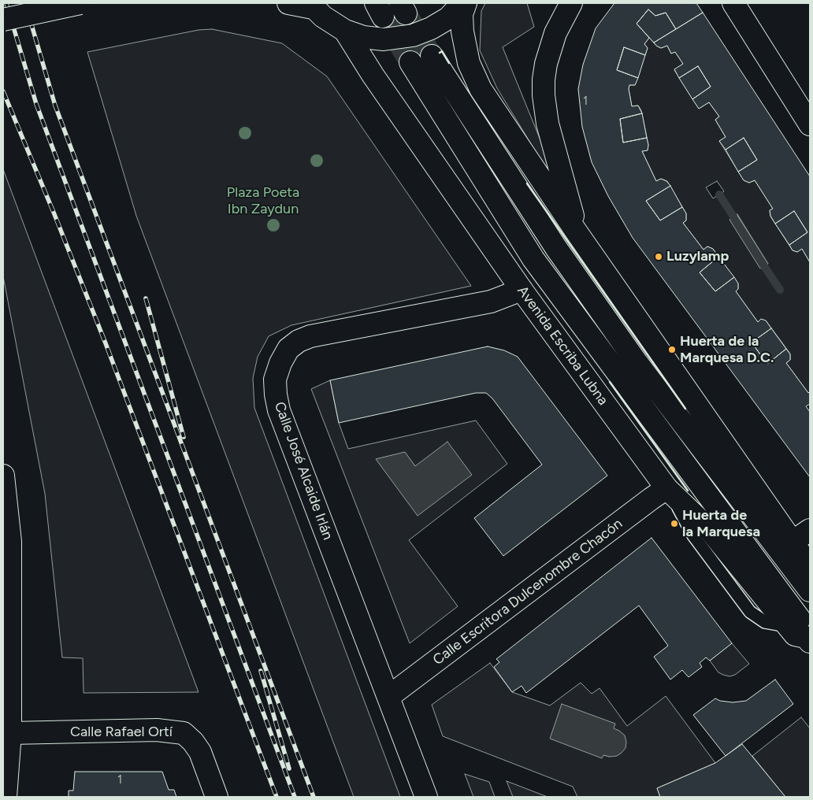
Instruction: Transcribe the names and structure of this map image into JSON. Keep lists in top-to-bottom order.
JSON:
{
  "streets": {
    "main road": [
      "Avenida Escriba Lubna",
      "Calle José Alcaide Irlán",
      "Calle Escritora Dulcenombre Chacón",
      "Calle Rafael Ortí"
    ]
  },
  "crossings": [
    ["Avenida Escriba Lubna", "Calle José Alcaide Irlán"],
    ["Avenida Escriba Lubna", "Calle Escritora Dulcenombre Chacón"],
    ["Calle José Alcaide Irlán", "Calle Escritora Dulcenombre Chacón"]
  ],
  "parks": ["Plaza Poeta Ibn Zaydun"],
  "places": ["Luzylamp", "Huerta de la Marquesa D.C.", "Huerta de la Marquesa"],
  "house_numbers": ["1", "1"]
}
